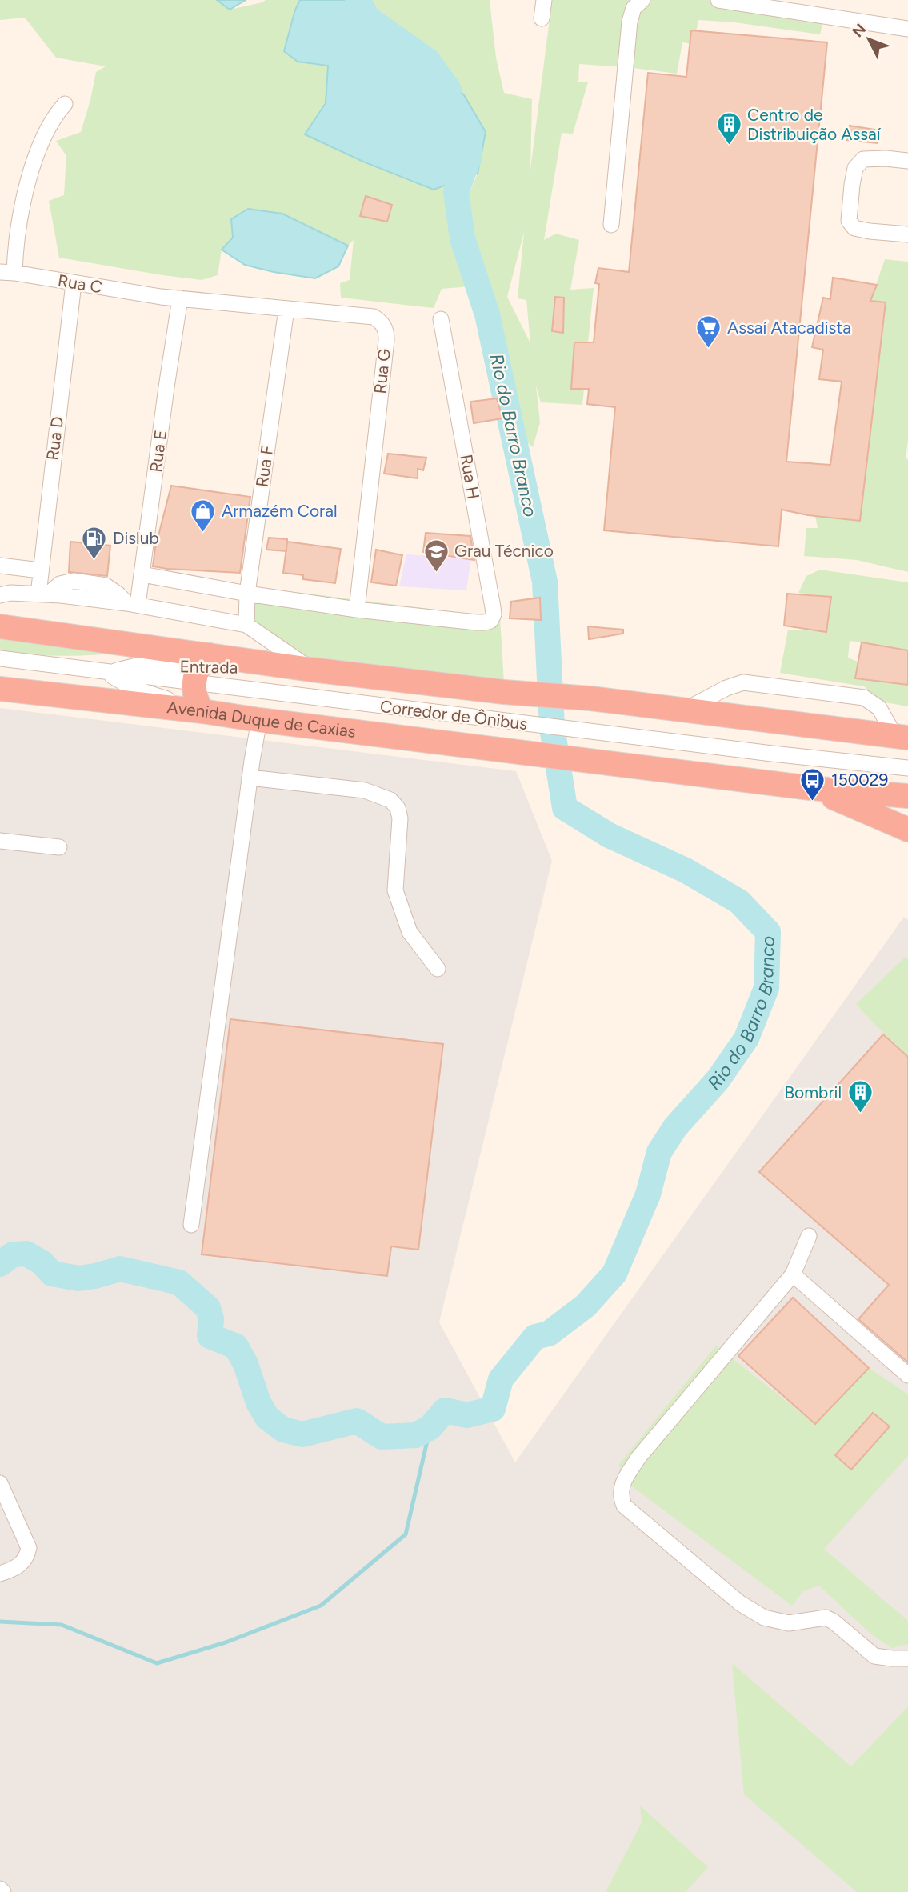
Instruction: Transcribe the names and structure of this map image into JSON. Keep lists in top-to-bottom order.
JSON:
{
  "streets": {
    "highway": ["Avenida Duque de Caxias"],
    "street": [
      "Rua C",
      "Rua G",
      "Rua D",
      "Rua E",
      "Rua F",
      "Rua H",
      "Entrada",
      "Corredor de Ônibus"
    ]
  },
  "crossings": [
    ["Rua C", "Rua G"],
    ["Rua C", "Rua D"],
    ["Rua G", "Rua E"],
    ["Rua G", "Rua F"],
    ["Rua G", "Rua H"],
    ["Entrada", "Corredor de Ônibus"]
  ],
  "water": ["Rio do Barro Branco"],
  "places": {
    "building": ["Centro de Distribuição Assaí", "Bombril"],
    "supermarket": ["Assaí Atacadista"],
    "shop": ["Armazém Coral"],
    "fuel station": ["Dislub"],
    "school or university": ["Grau Técnico"],
    "bus stop": ["150029"]
  },
  "north": "top left"
}
